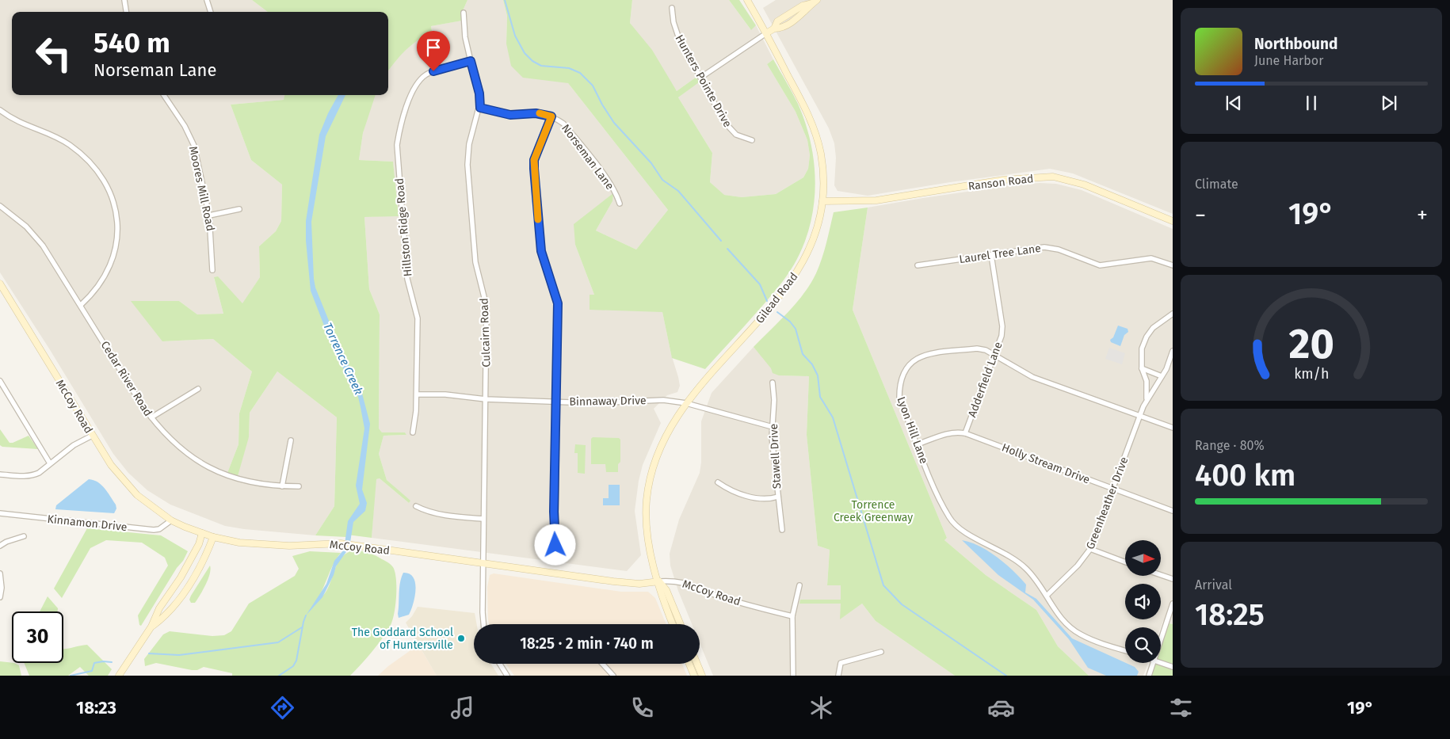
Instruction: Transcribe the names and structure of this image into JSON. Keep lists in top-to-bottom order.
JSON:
{
  "streets": {
    "main road": ["Ranson Road", "Gilead Road", "McCoy Road"],
    "street": [
      "Hunters Pointe Drive",
      "Norseman Lane",
      "Moores Mill Road",
      "Hillston Ridge Road",
      "Laurel Tree Lane",
      "Culcairn Road",
      "Cedar River Road",
      "Adderfield Lane",
      "Binnaway Drive",
      "Lyon Hill Lane",
      "Stawell Drive",
      "Holly Stream Drive",
      "Greenheather Drive",
      "Kinnamon Drive"
    ]
  },
  "crossings": [
    ["Norseman Lane", "Culcairn Road"],
    ["Ranson Road", "Gilead Road"],
    ["Hillston Ridge Road", "Culcairn Road"],
    ["Hillston Ridge Road", "Binnaway Drive"],
    ["Laurel Tree Lane", "Adderfield Lane"],
    ["Gilead Road", "Binnaway Drive"],
    ["Gilead Road", "McCoy Road"],
    ["Culcairn Road", "Binnaway Drive"],
    ["Culcairn Road", "McCoy Road"],
    ["Adderfield Lane", "Lyon Hill Lane"],
    ["Adderfield Lane", "Holly Stream Drive"],
    ["Binnaway Drive", "Stawell Drive"],
    ["McCoy Road", "Kinnamon Drive"],
    ["Lyon Hill Lane", "Holly Stream Drive"],
    ["Lyon Hill Lane", "Greenheather Drive"],
    ["Holly Stream Drive", "Greenheather Drive"]
  ],
  "water": ["Torrence Creek"],
  "parks": ["Torrence Creek Greenway"],
  "places": ["The Goddard School of Huntersville"],
  "north": "right",
  "page": {
    "turn": ["540 m", "Norseman Lane"],
    "song": ["Northbound", "June Harbor"],
    "tile": [
      "Climate",
      ["Range · 80%", "400 km"],
      ["Arrival", "18:25"]
    ],
    "heat": ["−", "19°", "+"],
    "limit": "30",
    "trip": "18:25 · 2 min · 740 m",
    "tabs": ["18:23", "19°"],
    "gauge": ["20", "km/h"]
  }
}
